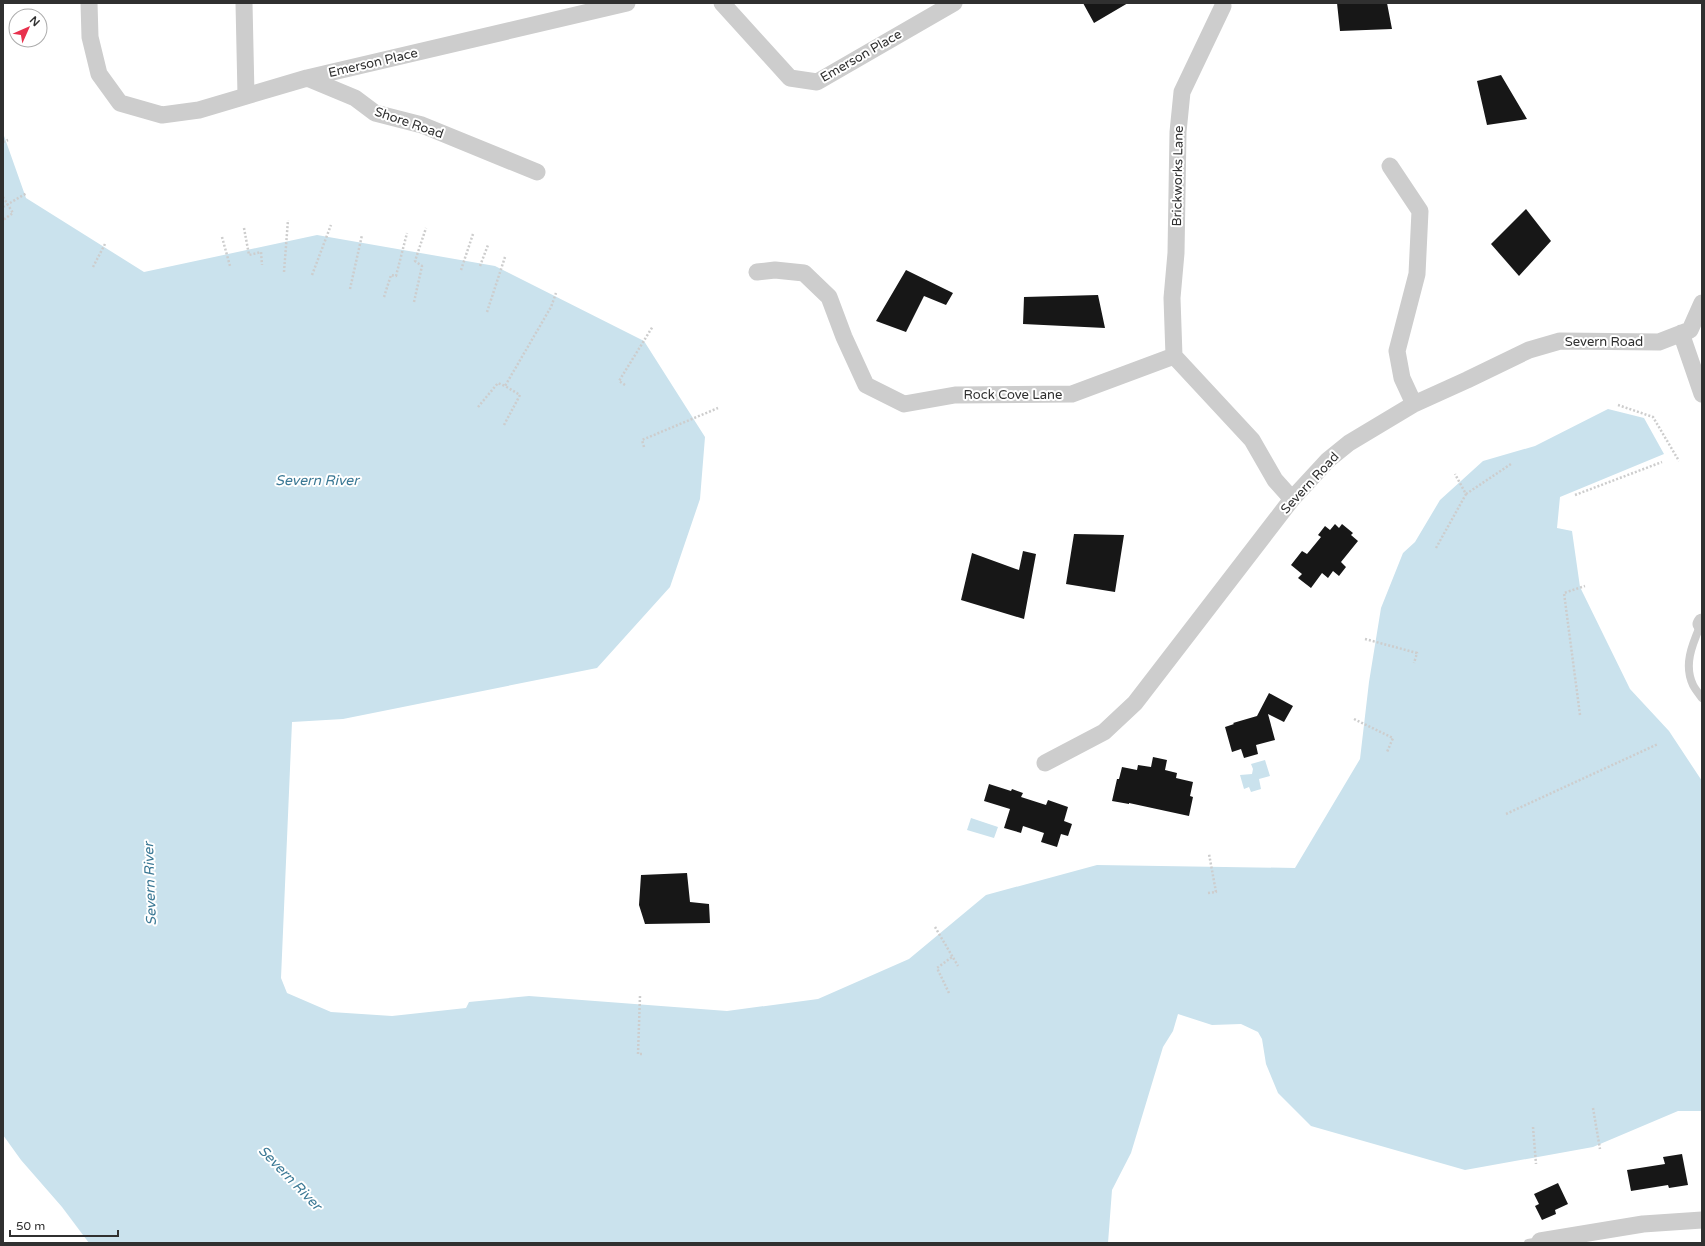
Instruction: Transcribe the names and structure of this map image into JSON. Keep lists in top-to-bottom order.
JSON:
{
  "streets": {
    "street": [
      "Emerson Place",
      "Shore Road",
      "Brickworks Lane",
      "Severn Road",
      "Rock Cove Lane"
    ]
  },
  "crossings": [
    ["Emerson Place", "Shore Road"],
    ["Brickworks Lane", "Rock Cove Lane"]
  ],
  "water": ["Severn River"],
  "scale_bar": "50 m",
  "north": "top right"
}
